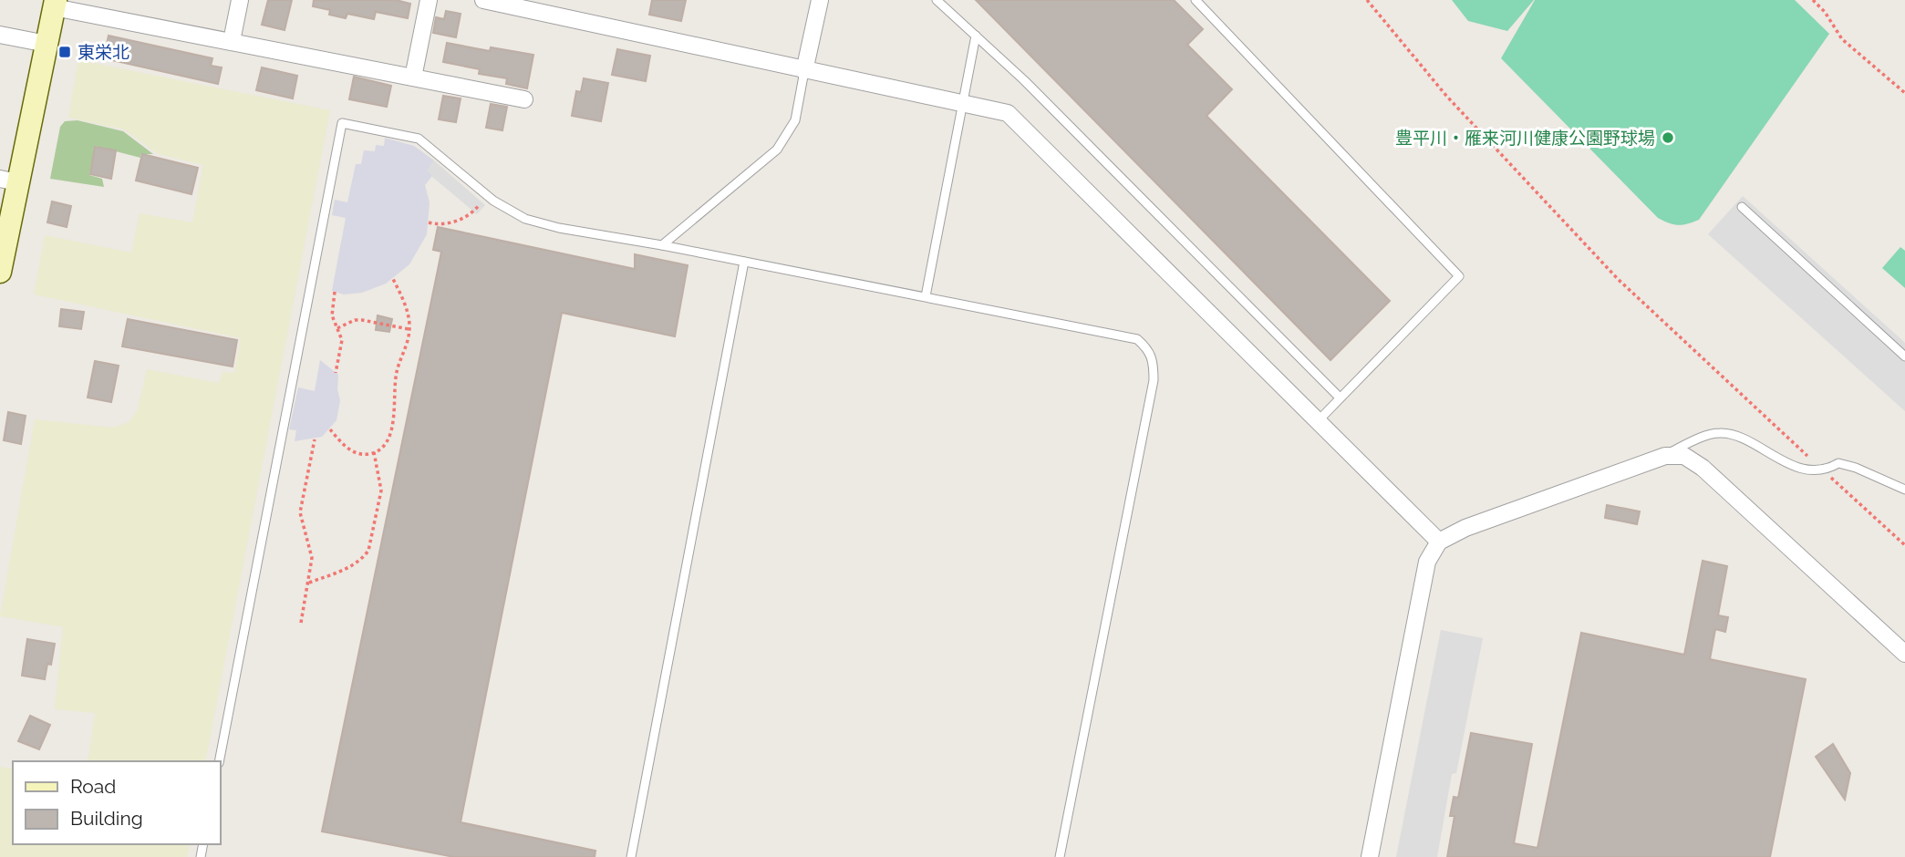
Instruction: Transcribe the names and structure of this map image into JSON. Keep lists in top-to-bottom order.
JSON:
{
  "places": {
    "transit": ["東栄北"],
    "other": ["豊平川・雁来河川健康公園野球場"]
  },
  "legend": ["Road", "Building"]
}
